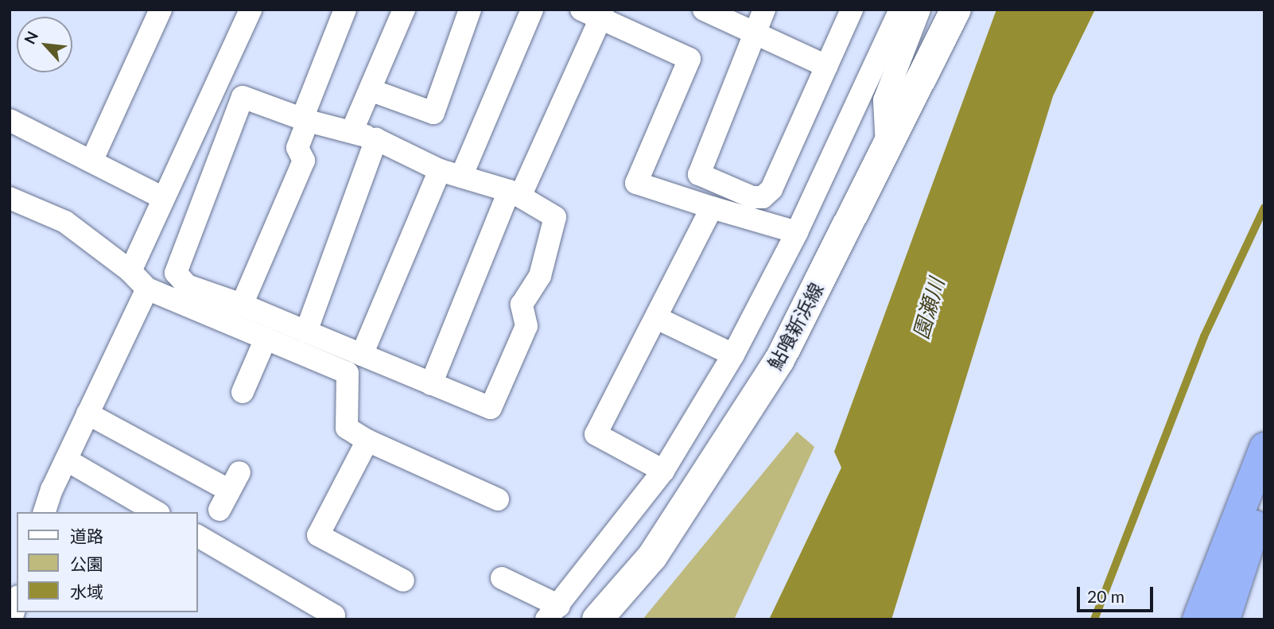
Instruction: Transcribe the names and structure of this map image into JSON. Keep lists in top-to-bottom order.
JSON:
{
  "streets": {
    "main road": ["鮎喰新浜線"]
  },
  "water": ["園瀬川"],
  "legend": ["道路", "公園", "水域"],
  "scale_bar": "20 m",
  "north": "top left"
}
